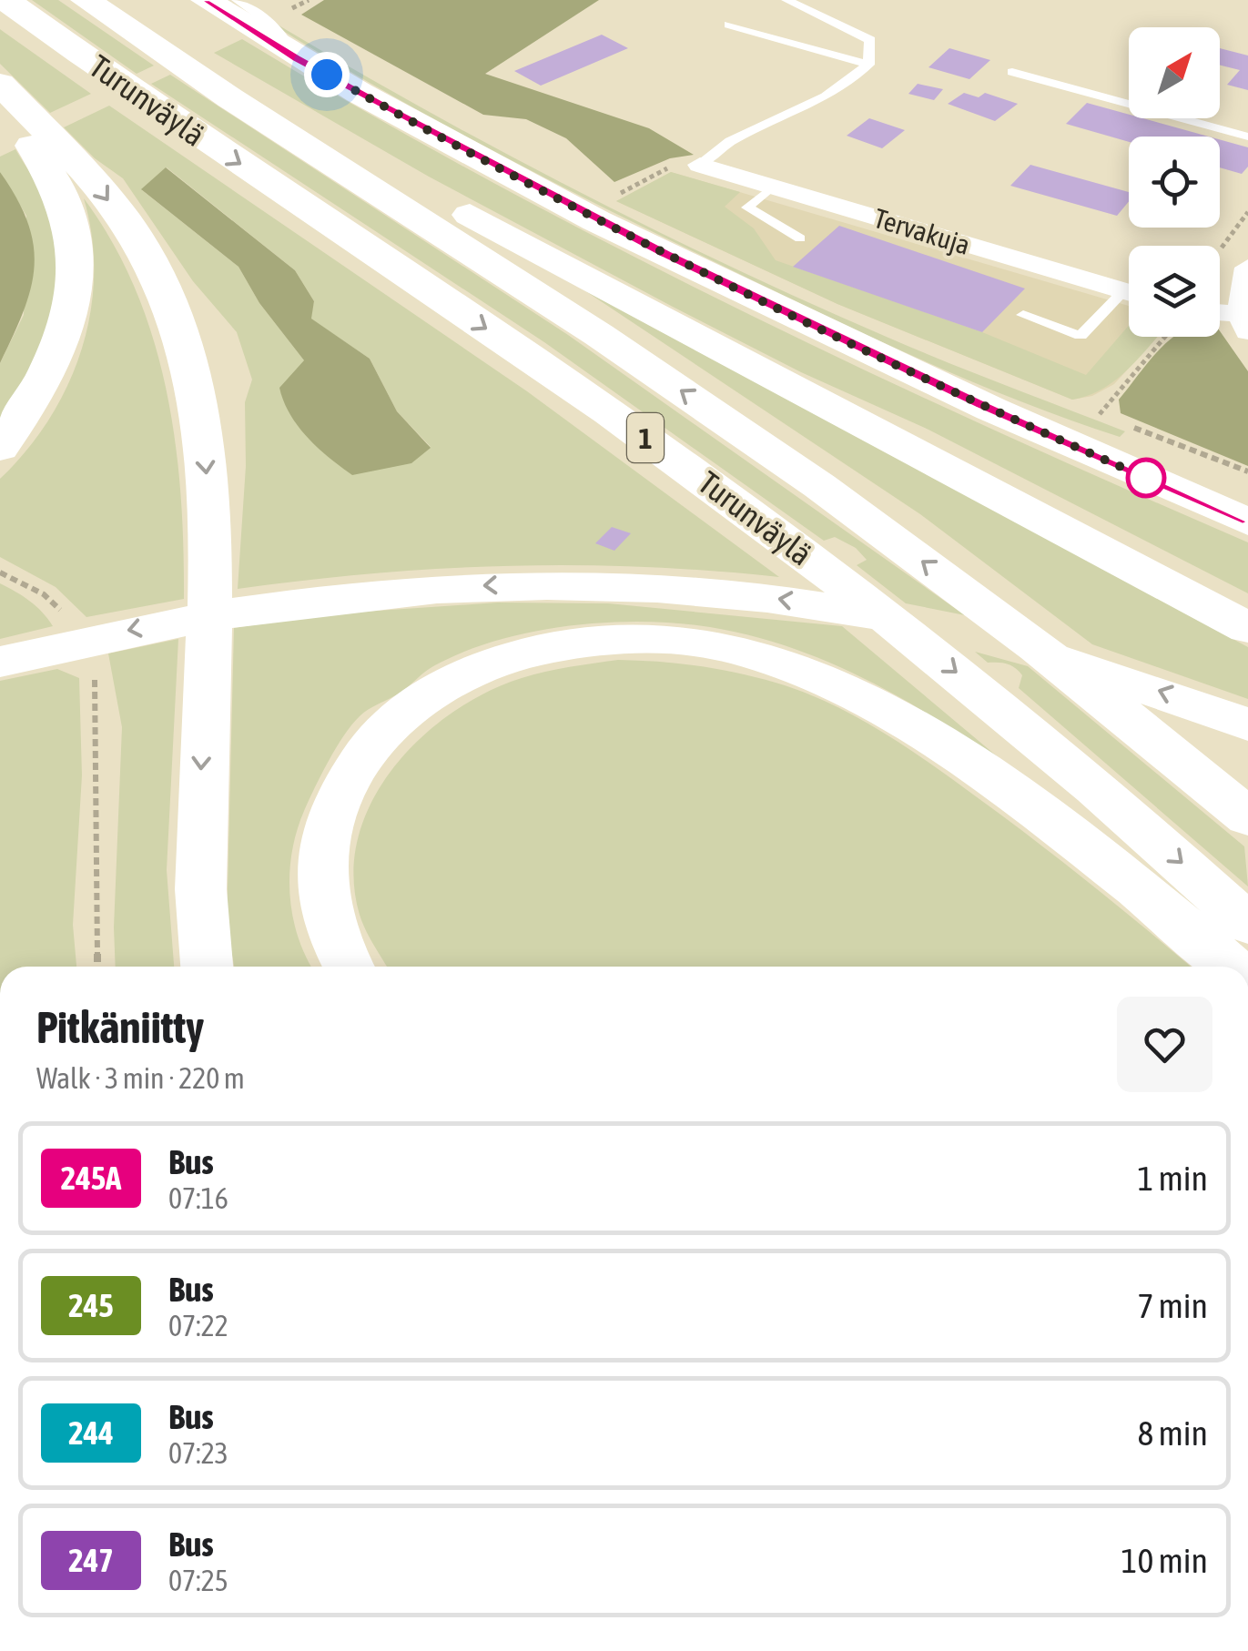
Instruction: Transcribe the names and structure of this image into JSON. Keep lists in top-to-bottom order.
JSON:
{
  "streets": {
    "main road": ["Turunväylä", "1"],
    "street": ["Tervakuja"]
  },
  "lines": ["bus line 245A"],
  "north": "top right",
  "page": {
    "heading": ["Pitkäniitty", "Walk · 3 min · 220 m"],
    "list": [
      {
        "mark": "245A",
        "name": "Bus",
        "note": "07:16",
        "value": "1 min"
      },
      {
        "mark": "245",
        "name": "Bus",
        "note": "07:22",
        "value": "7 min"
      },
      {
        "mark": "244",
        "name": "Bus",
        "note": "07:23",
        "value": "8 min"
      },
      {
        "mark": "247",
        "name": "Bus",
        "note": "07:25",
        "value": "10 min"
      }
    ]
  }
}
